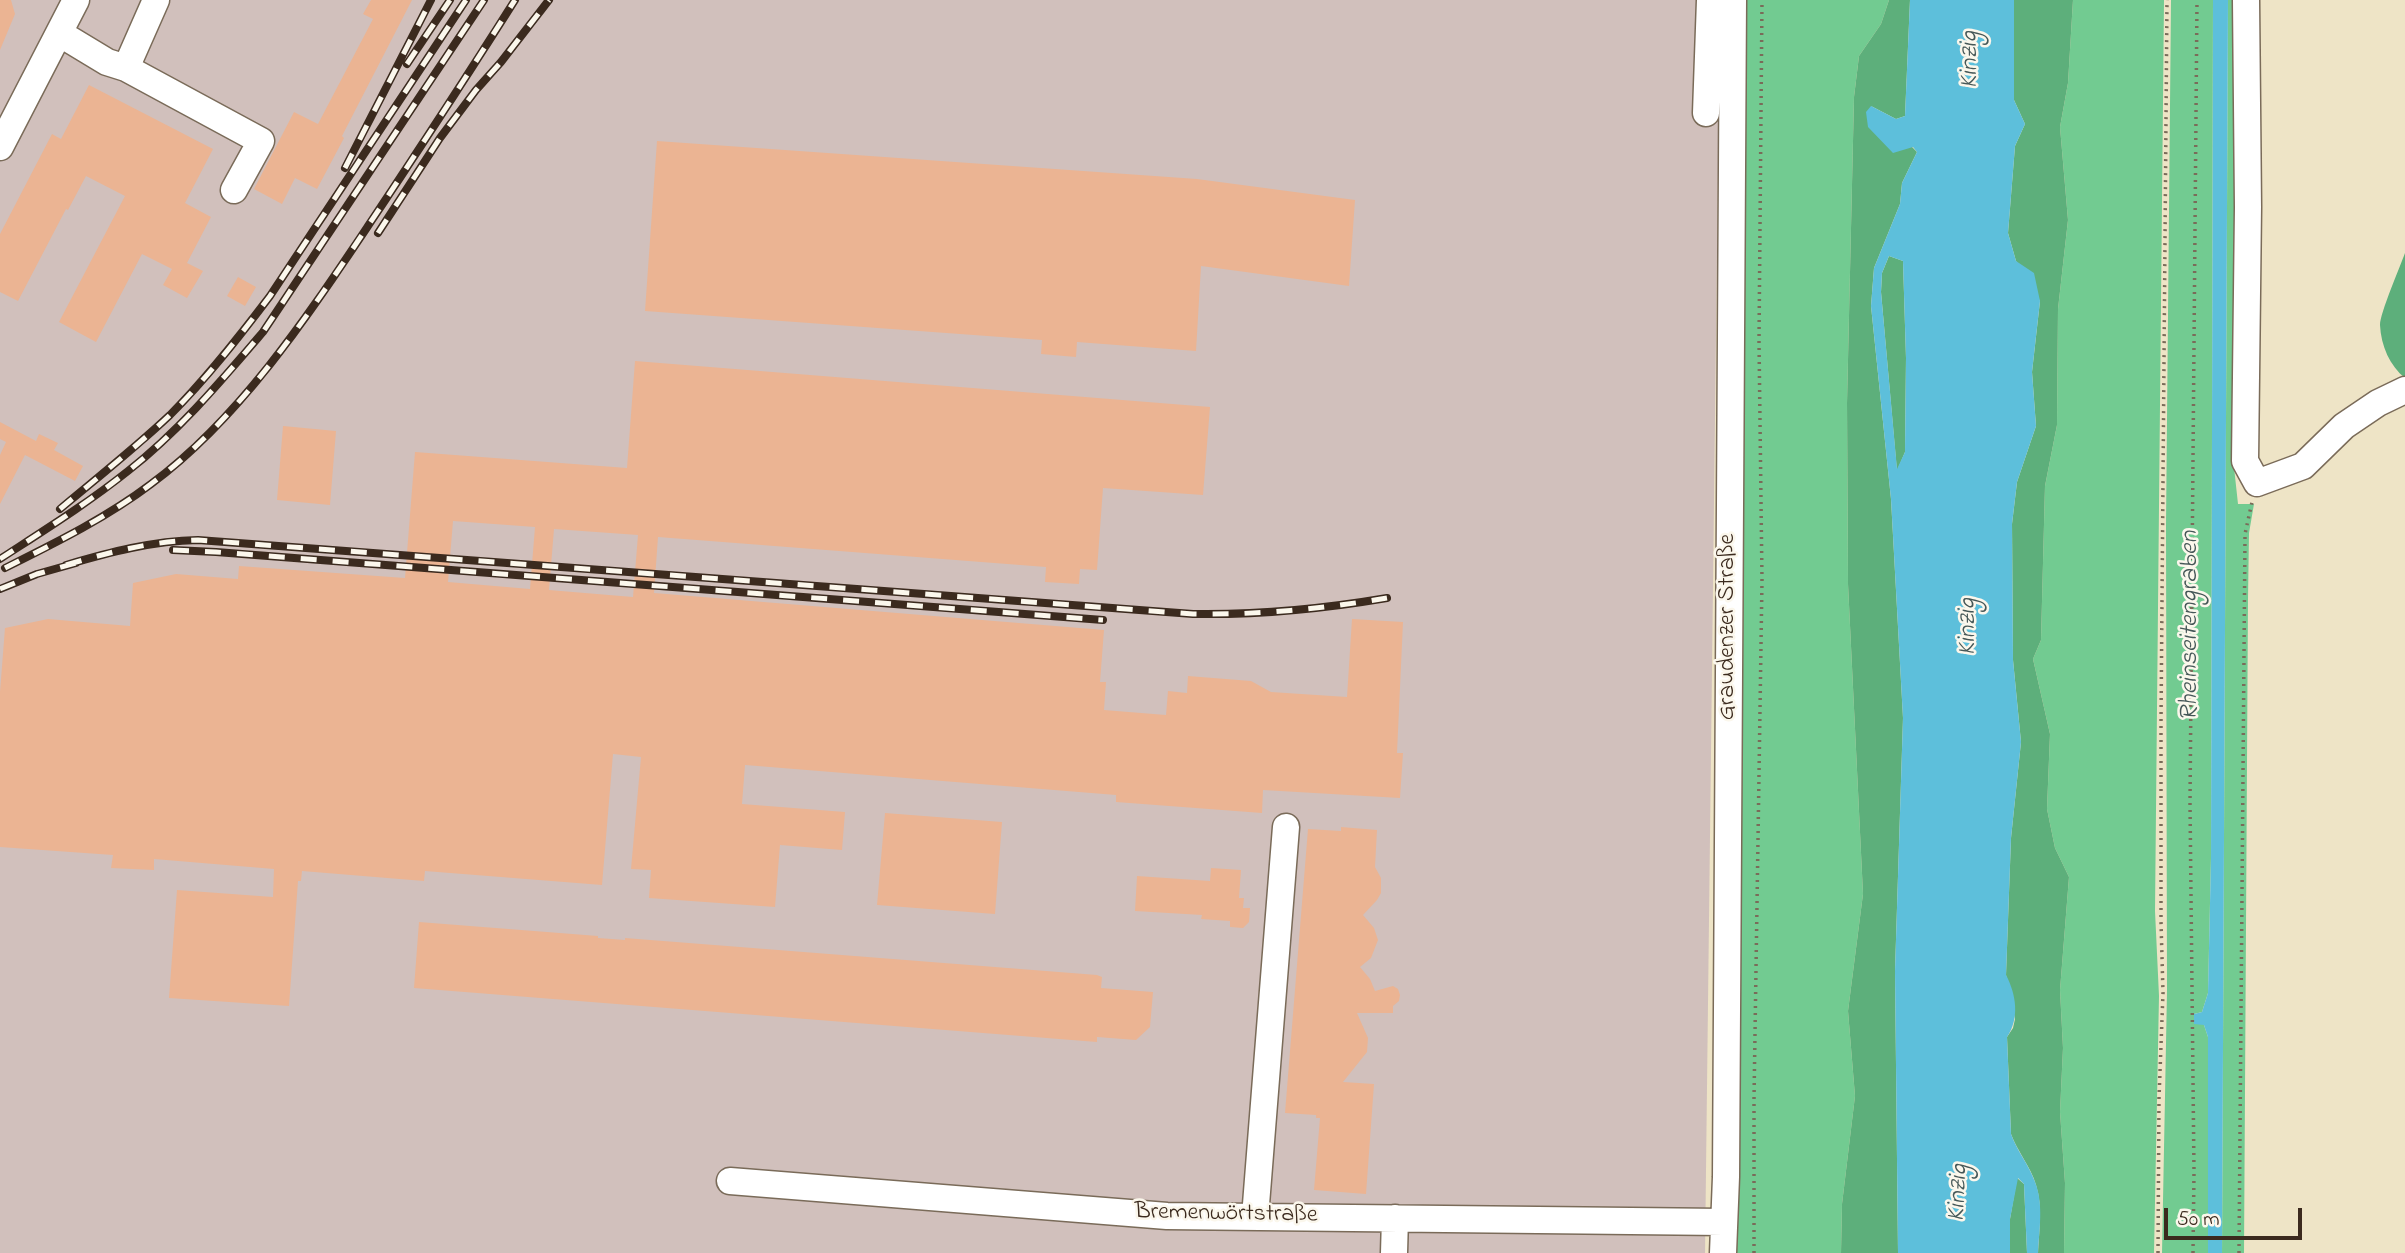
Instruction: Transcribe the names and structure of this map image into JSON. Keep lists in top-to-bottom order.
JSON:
{
  "streets": {
    "street": ["Graudenzer Straße", "Bremenwörtstraße"]
  },
  "crossings": [
    ["Graudenzer Straße", "Bremenwörtstraße"]
  ],
  "water": ["Kinzig", "Rheinseitengraben"],
  "scale_bar": "50 m"
}
